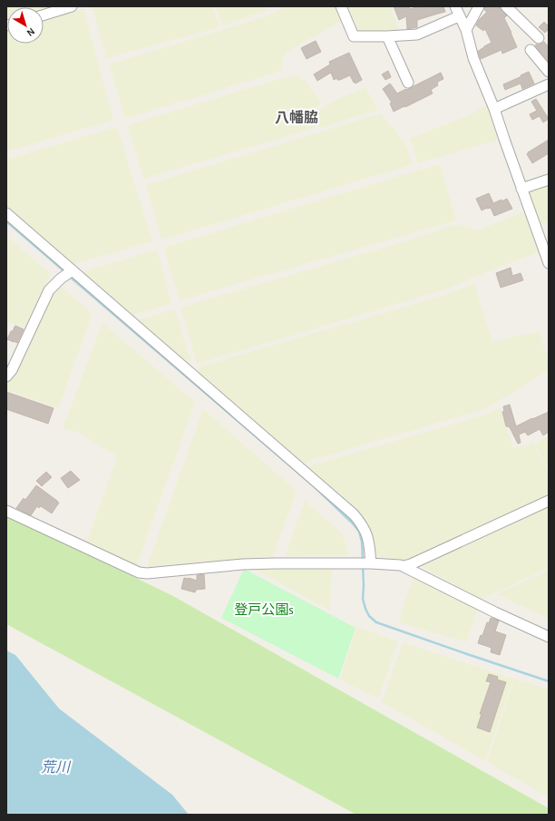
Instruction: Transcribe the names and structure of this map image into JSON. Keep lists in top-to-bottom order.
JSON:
{
  "districts": ["八幡脇"],
  "water": ["荒川"],
  "parks": ["登戸公園s"],
  "north": "bottom right"
}
